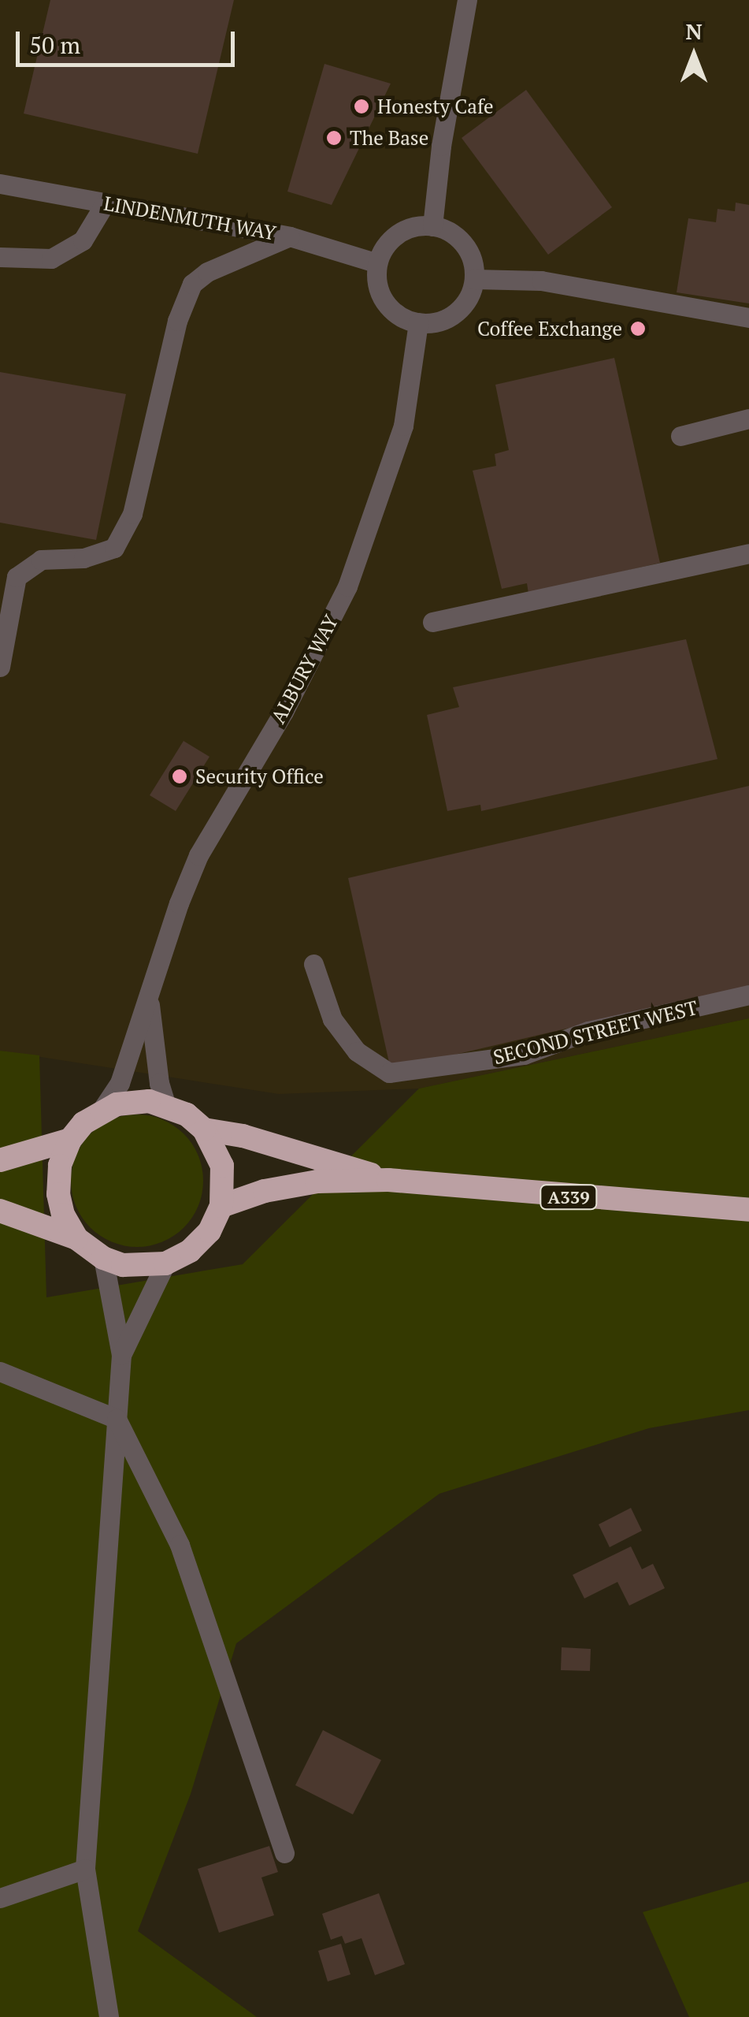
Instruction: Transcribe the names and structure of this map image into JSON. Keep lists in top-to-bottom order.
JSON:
{
  "streets": {
    "highway": ["A339"],
    "street": ["LINDENMUTH WAY", "ALBURY WAY", "SECOND STREET WEST"]
  },
  "crossings": [
    ["LINDENMUTH WAY", "ALBURY WAY"],
    ["ALBURY WAY", "A339"]
  ],
  "places": [
    "Honesty Cafe",
    "The Base",
    "Coffee Exchange",
    "Security Office"
  ],
  "scale_bar": "50 m",
  "north": "top"
}
